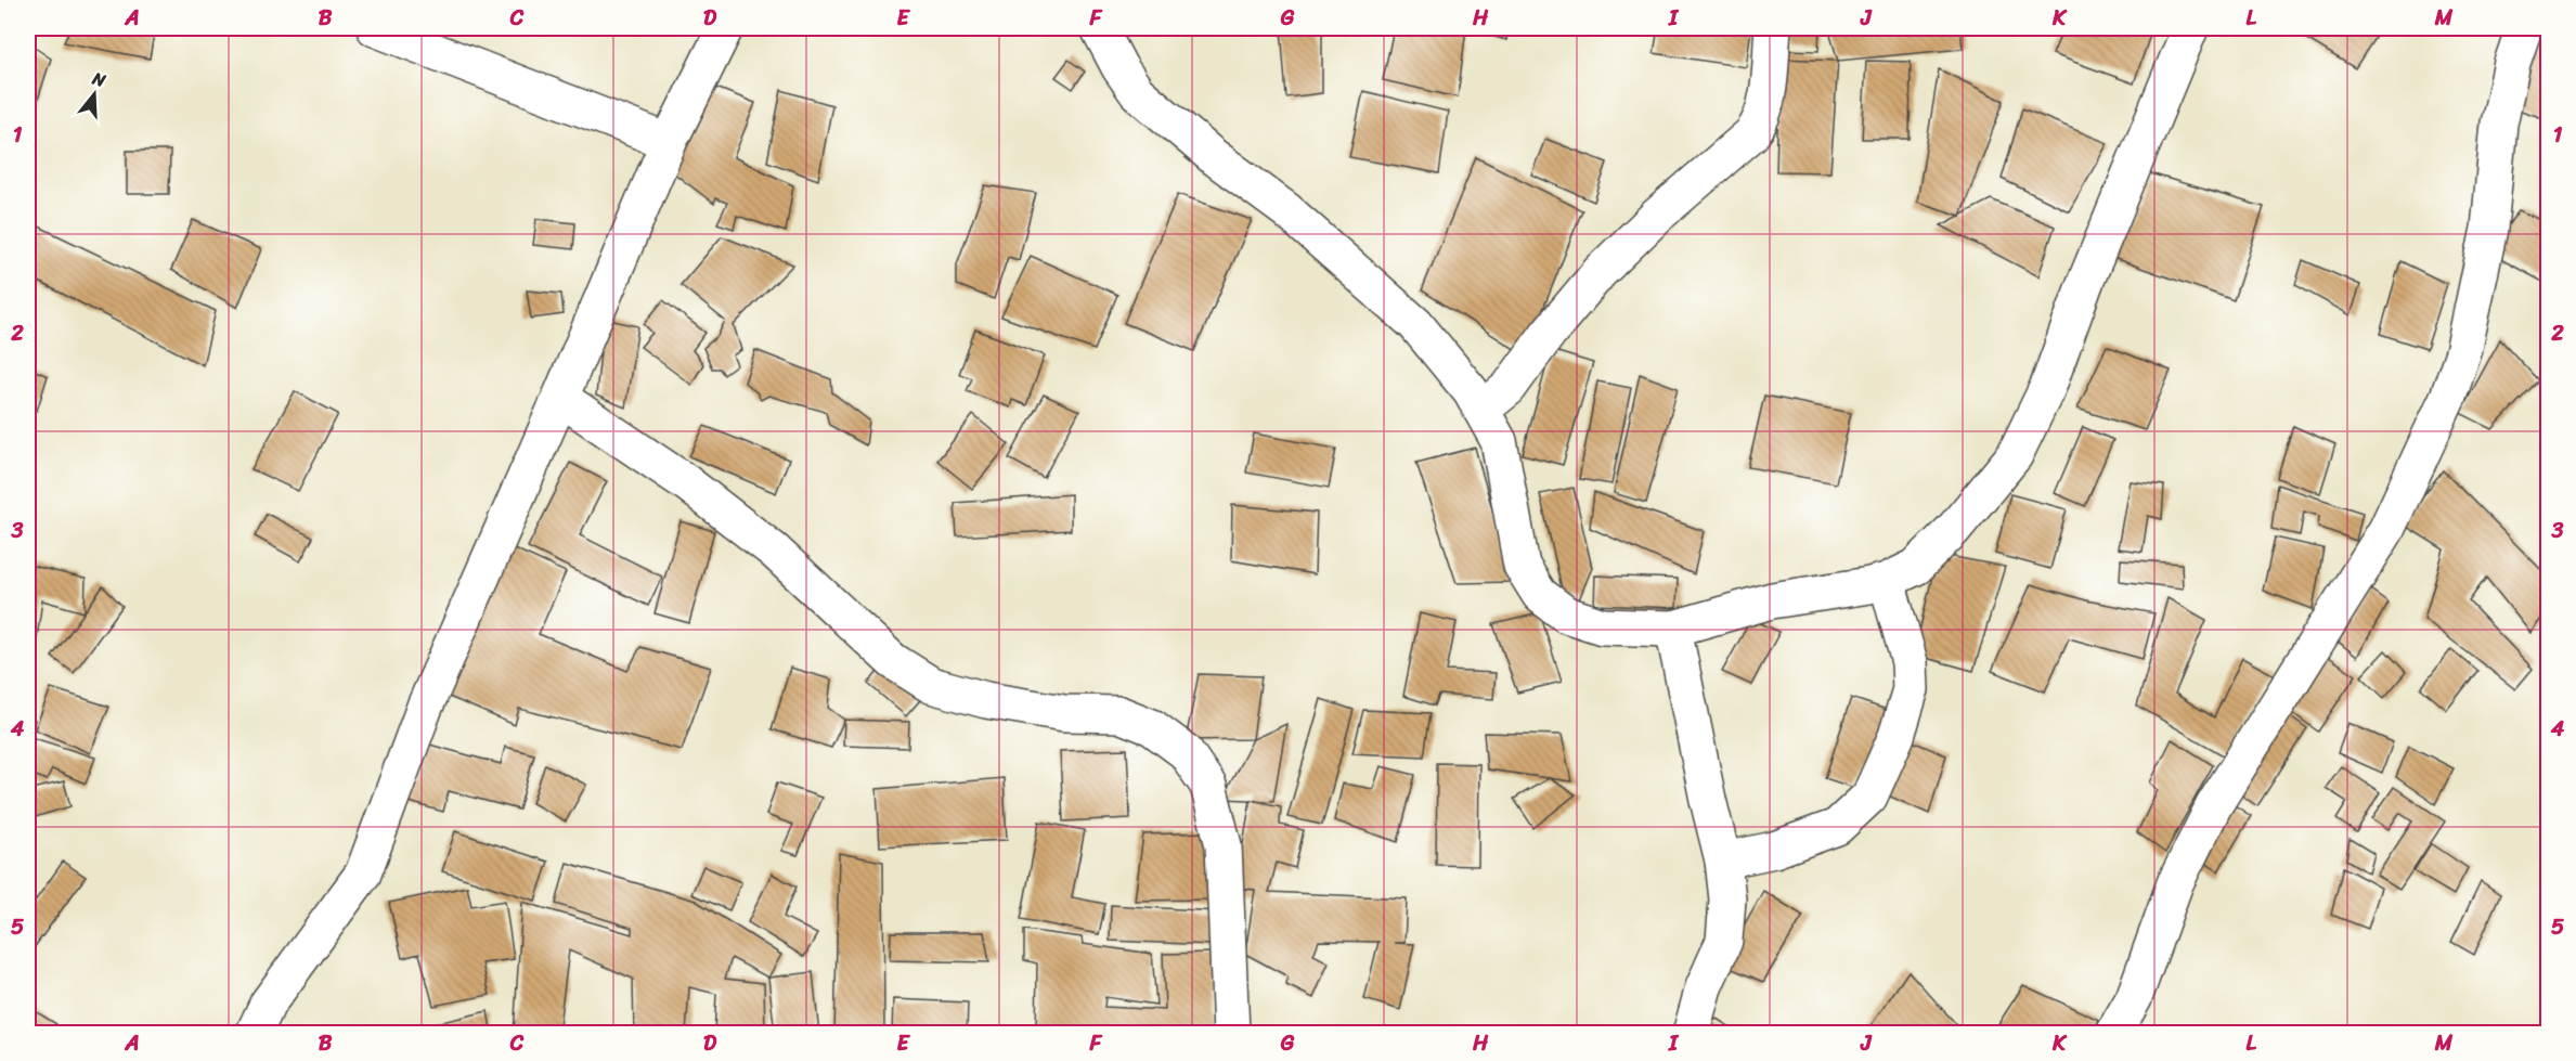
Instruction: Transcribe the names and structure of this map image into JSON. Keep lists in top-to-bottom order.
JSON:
{
  "north": "top",
  "grid": {
    "columns": [
      "A",
      "B",
      "C",
      "D",
      "E",
      "F",
      "G",
      "H",
      "I",
      "J",
      "K",
      "L",
      "M"
    ],
    "rows": [
      "1",
      "2",
      "3",
      "4",
      "5"
    ]
  }
}
